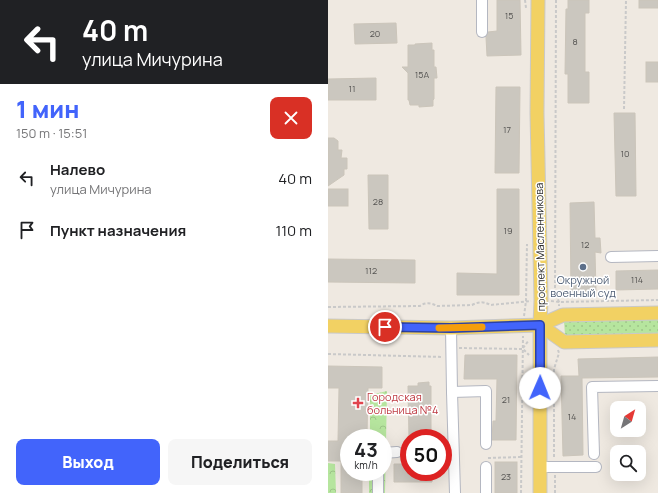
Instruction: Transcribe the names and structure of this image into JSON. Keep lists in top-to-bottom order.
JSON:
{
  "streets": {
    "main road": ["проспект Масленникова"]
  },
  "places": {
    "other": ["Окружной военный суд"],
    "health": ["Городская больница №4"]
  },
  "house_numbers": [
    "15",
    "20",
    "8",
    "15А",
    "11",
    "17",
    "10",
    "28",
    "19",
    "12",
    "112",
    "114",
    "21",
    "14",
    "23"
  ],
  "north": "top right",
  "page": {
    "turn": ["40 m", "улица Мичурина"],
    "heading": ["1 мин", "150 m · 15:51"],
    "list": [
      {
        "name": "Налево",
        "note": "улица Мичурина",
        "value": "40 m"
      },
      {
        "name": "Пункт назначения",
        "value": "110 m"
      }
    ],
    "speed": "43 km/h",
    "limit": "50",
    "buttons": ["Выход", "Поделиться"]
  }
}
